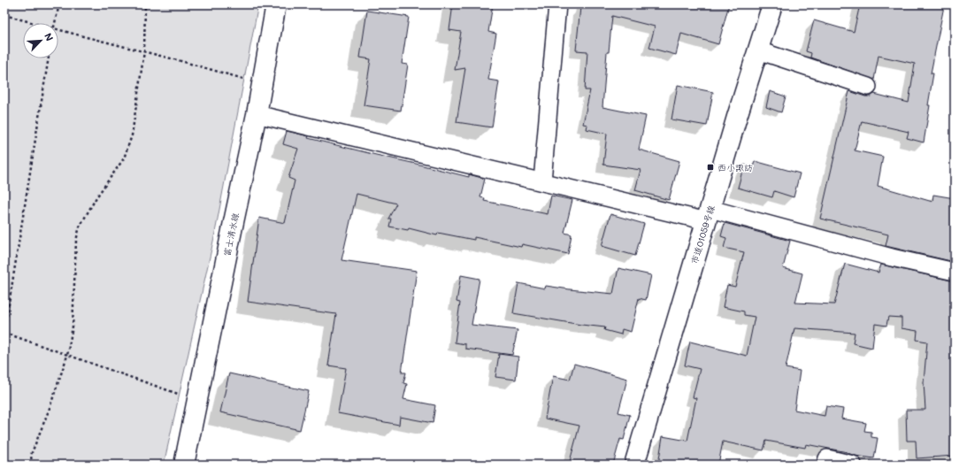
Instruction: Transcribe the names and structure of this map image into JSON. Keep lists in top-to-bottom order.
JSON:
{
  "streets": {
    "main road": ["富士清水線", "市道01059号線"]
  },
  "places": {
    "transit": ["西小諏訪"]
  },
  "north": "top right"
}
